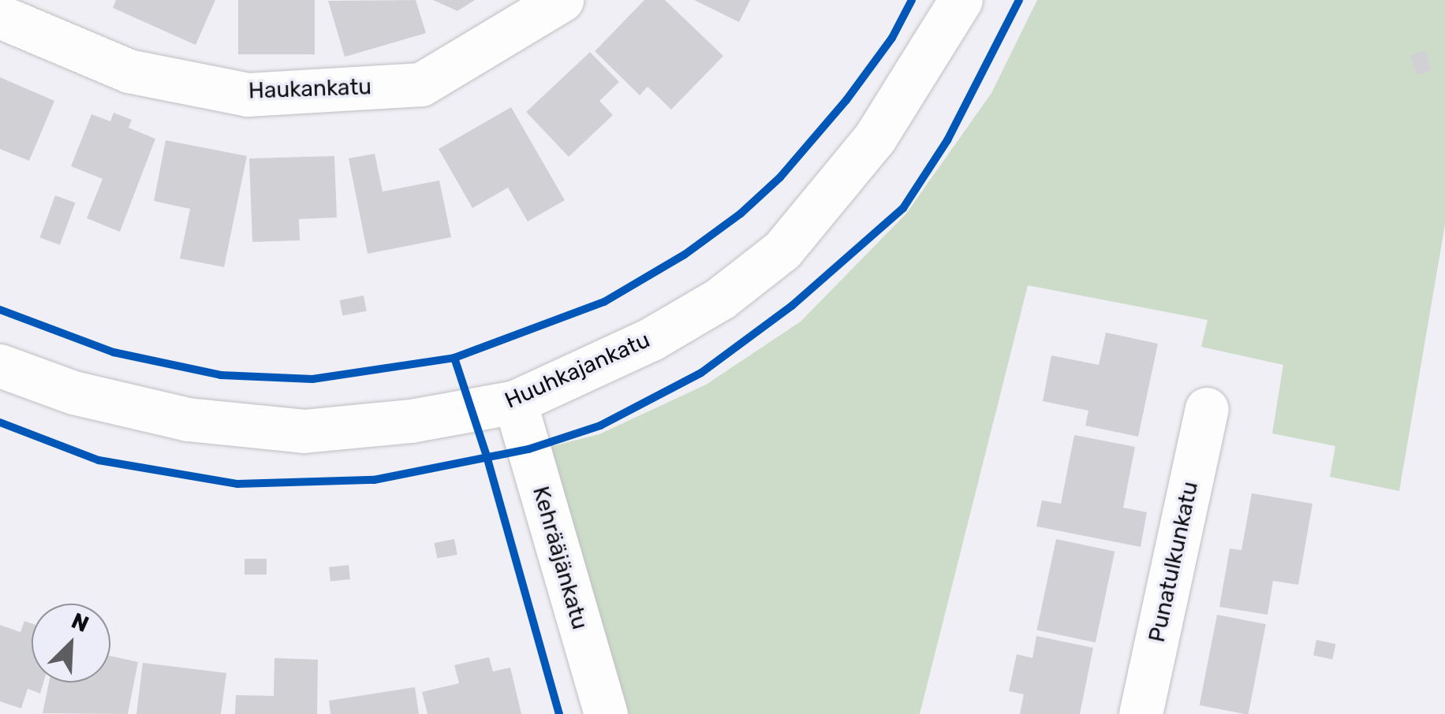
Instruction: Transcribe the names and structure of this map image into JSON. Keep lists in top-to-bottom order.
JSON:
{
  "streets": {
    "street": [
      "Haukankatu",
      "Huuhkajankatu",
      "Kehrääjänkatu",
      "Punatulkunkatu"
    ]
  },
  "crossings": [
    ["Huuhkajankatu", "Kehrääjänkatu"]
  ],
  "north": "top right"
}
